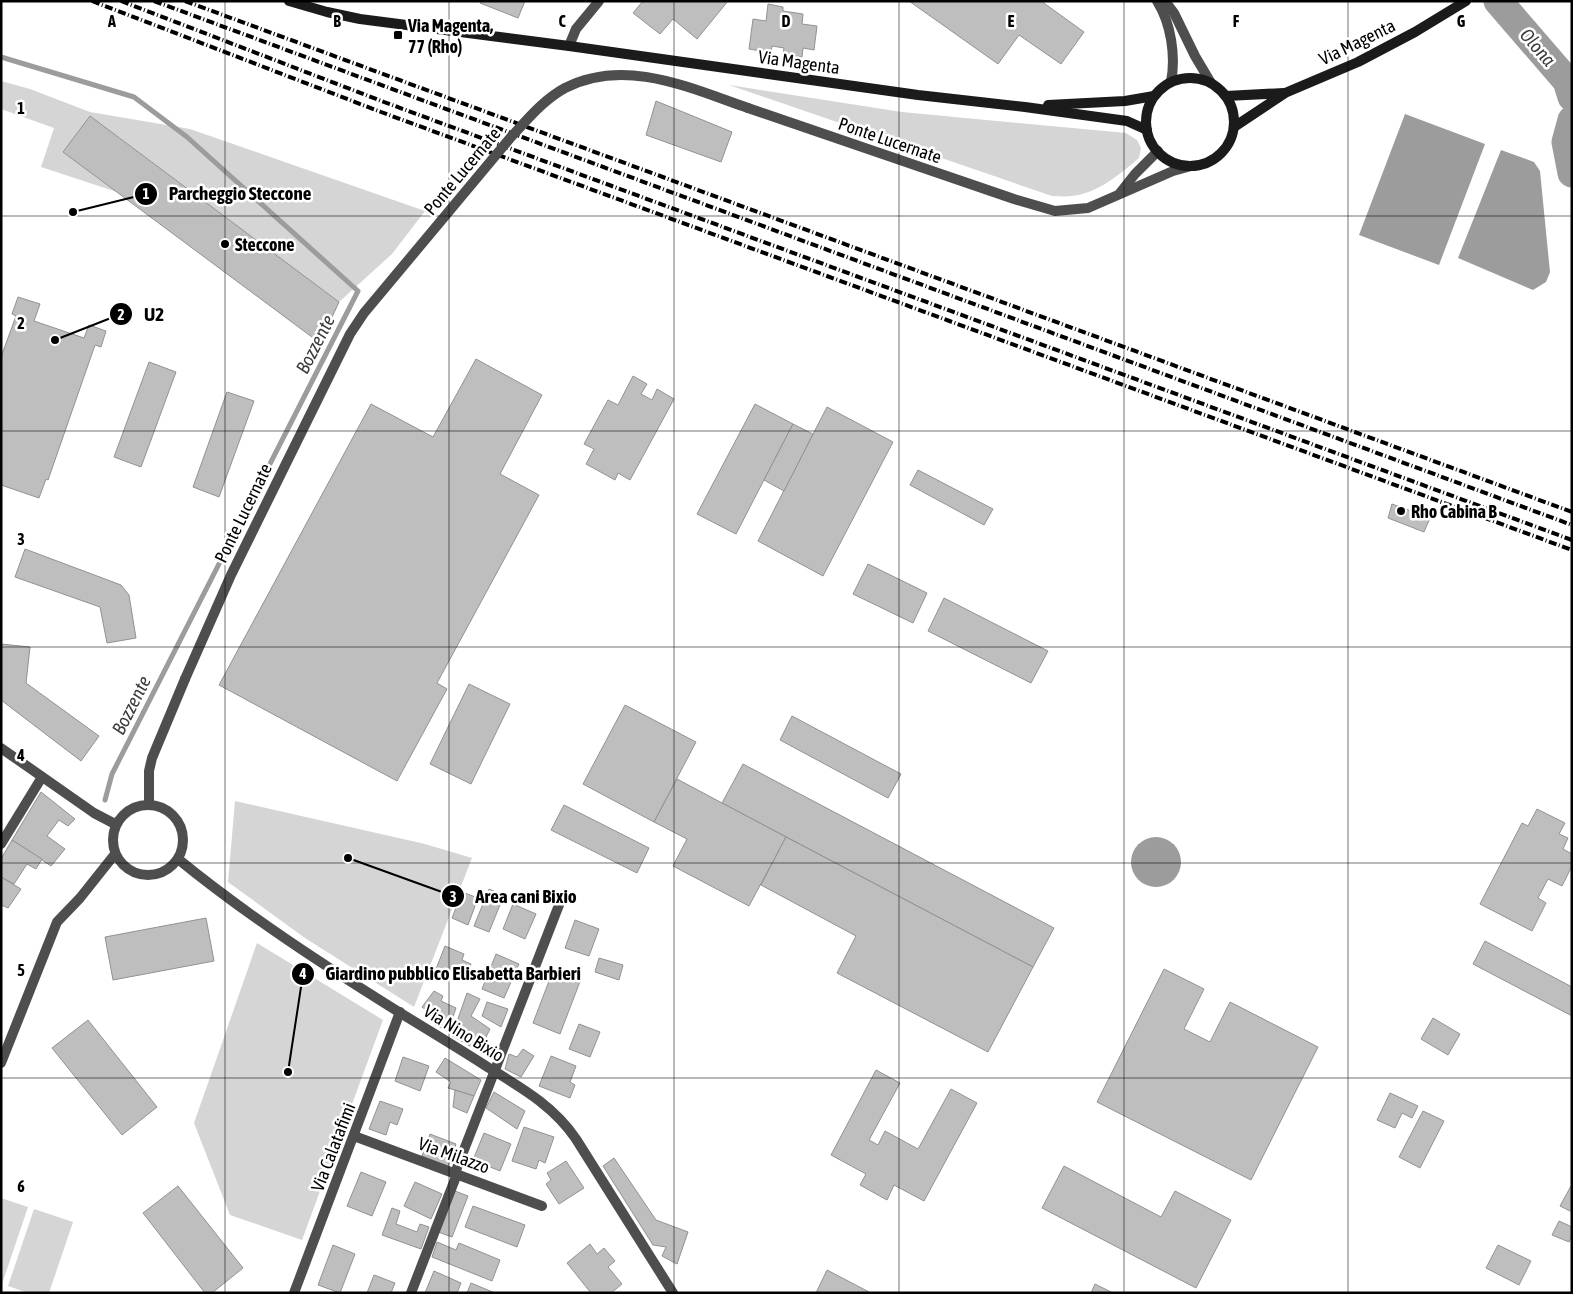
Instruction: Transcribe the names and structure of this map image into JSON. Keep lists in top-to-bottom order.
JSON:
{
  "streets": {
    "street": [
      "Via Magenta",
      "Ponte Lucernate",
      "Via Nino Bixio",
      "Via Calatafimi",
      "Via Milazzo"
    ]
  },
  "crossings": [
    ["Via Magenta", "Ponte Lucernate"],
    ["Ponte Lucernate", "Via Nino Bixio"],
    ["Via Nino Bixio", "Via Calatafimi"],
    ["Via Calatafimi", "Via Milazzo"]
  ],
  "water": ["Olona", "Bozzente"],
  "places": {
    "transit": ["Via Magenta, 77 (Rho)"],
    "other": [
      "Parcheggio Steccone",
      "Steccone",
      "U2",
      "Rho Cabina B",
      "Area cani Bixio",
      "Giardino pubblico Elisabetta Barbieri"
    ]
  },
  "grid": {
    "columns": [
      "A",
      "B",
      "C",
      "D",
      "E",
      "F",
      "G"
    ],
    "rows": [
      "1",
      "2",
      "3",
      "4",
      "5",
      "6"
    ]
  }
}
